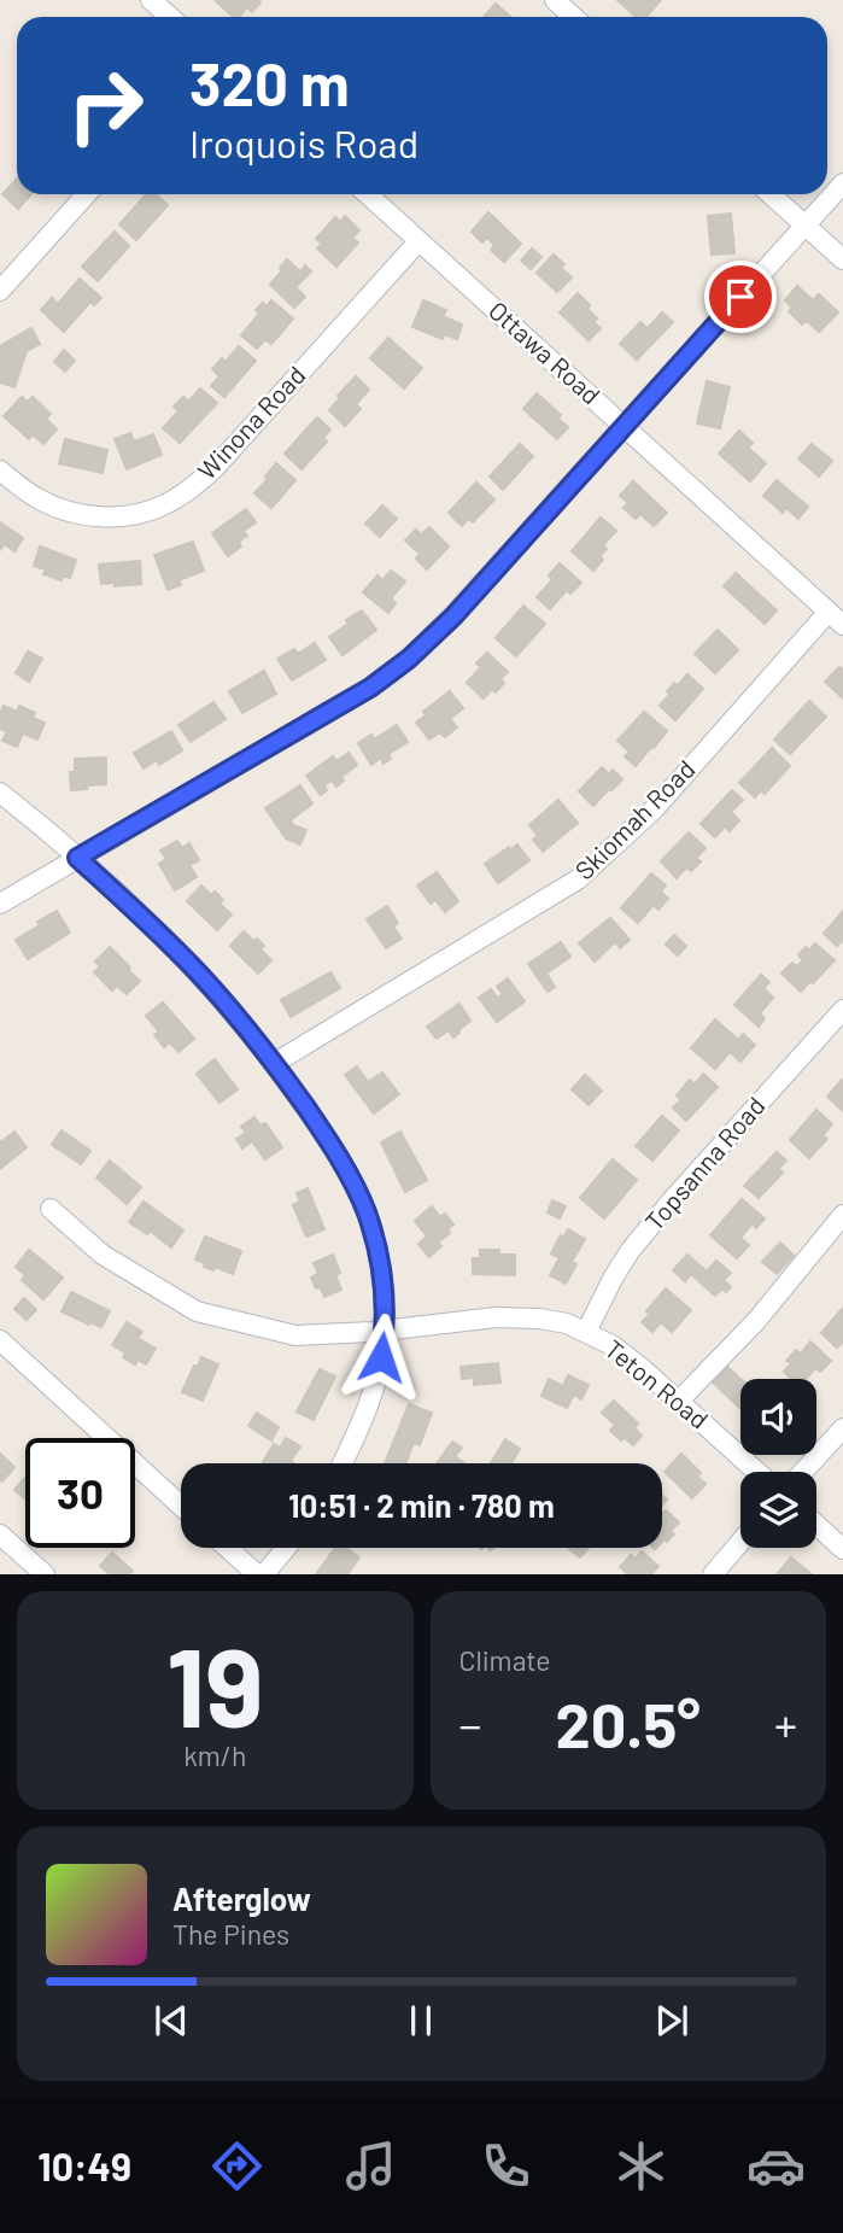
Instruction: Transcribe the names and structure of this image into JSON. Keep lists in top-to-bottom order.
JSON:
{
  "streets": {
    "street": [
      "Ottawa Road",
      "Winona Road",
      "Skiomah Road",
      "Topsanna Road",
      "Teton Road"
    ]
  },
  "crossings": [
    ["Ottawa Road", "Winona Road"],
    ["Ottawa Road", "Skiomah Road"],
    ["Topsanna Road", "Teton Road"]
  ],
  "page": {
    "turn": ["320 m", "Iroquois Road"],
    "limit": "30",
    "trip": "10:51 · 2 min · 780 m",
    "tile": [
      ["19", "km/h"],
      "Climate"
    ],
    "heat": ["−", "20.5°", "+"],
    "song": ["Afterglow", "The Pines"],
    "tabs": "10:49"
  }
}
